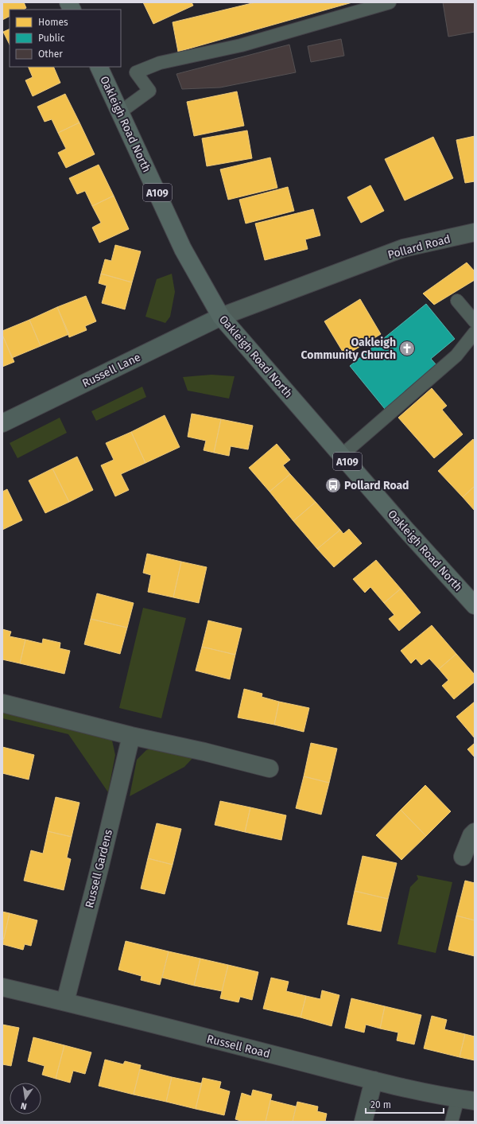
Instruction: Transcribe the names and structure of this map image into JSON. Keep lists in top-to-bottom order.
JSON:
{
  "streets": {
    "main road": ["Oakleigh Road North", "A109", "Russell Lane"],
    "street": ["Pollard Road", "Russell Gardens", "Russell Road"]
  },
  "crossings": [
    ["Oakleigh Road North", "Pollard Road"],
    ["Oakleigh Road North", "Russell Lane"],
    ["Pollard Road", "Russell Lane"],
    ["Russell Gardens", "Russell Road"]
  ],
  "places": {
    "church": ["Oakleigh Community Church"],
    "bus stop": ["Pollard Road"]
  },
  "legend": ["Homes", "Public", "Other"],
  "scale_bar": "20 m",
  "north": "bottom"
}
